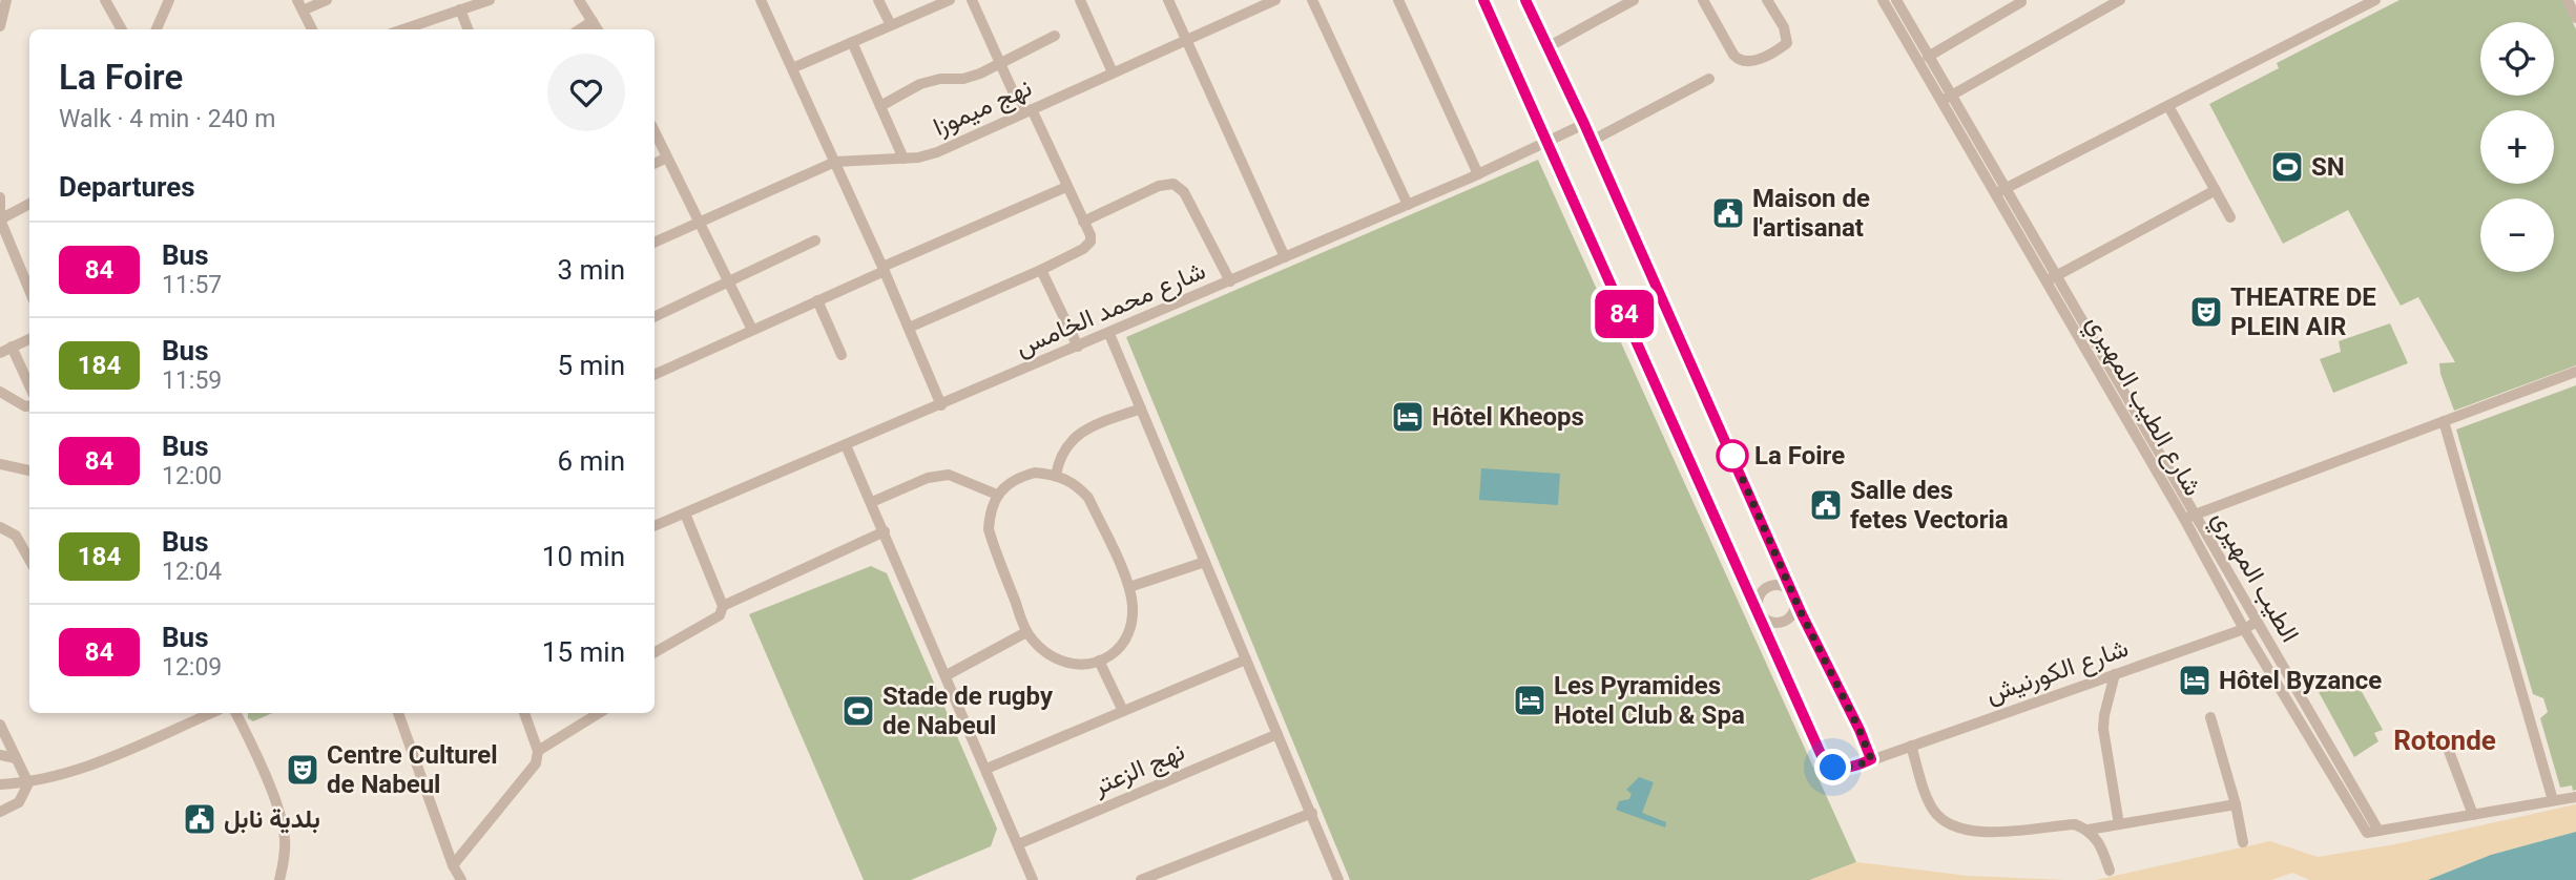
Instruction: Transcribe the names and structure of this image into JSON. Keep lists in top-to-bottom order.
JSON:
{
  "streets": {
    "street": [
      "نهج ميموزا",
      "شارع محمد الخامس",
      "شارع الطيب المهيري",
      "الطيب المهيري",
      "شارع الكورنيش",
      "نهج الزعتر"
    ]
  },
  "crossings": [
    ["شارع الطيب المهيري", "الطيب المهيري"],
    ["شارع الطيب المهيري", "شارع الكورنيش"],
    ["الطيب المهيري", "شارع الكورنيش"]
  ],
  "districts": ["Rotonde"],
  "places": {
    "sports": ["SN", "Stade de rugby de Nabeul"],
    "public building": ["Maison de l'artisanat", "Salle des fetes Vectoria", "بلدية نابل"],
    "theatre": ["THEATRE DE PLEIN AIR", "Centre Culturel de Nabeul"],
    "hotel": ["Hôtel Kheops", "Hôtel Byzance", "Les Pyramides Hotel Club & Spa"],
    "other": ["La Foire"]
  },
  "lines": ["bus line 84"],
  "page": {
    "on_map": "84",
    "map_buttons": ["+", "−"],
    "heading": [
      ["La Foire", "Walk · 4 min · 240 m"],
      "Departures"
    ],
    "list": [
      {
        "mark": "84",
        "name": "Bus",
        "note": "11:57",
        "value": "3 min"
      },
      {
        "mark": "184",
        "name": "Bus",
        "note": "11:59",
        "value": "5 min"
      },
      {
        "mark": "84",
        "name": "Bus",
        "note": "12:00",
        "value": "6 min"
      },
      {
        "mark": "184",
        "name": "Bus",
        "note": "12:04",
        "value": "10 min"
      },
      {
        "mark": "84",
        "name": "Bus",
        "note": "12:09",
        "value": "15 min"
      }
    ]
  }
}
